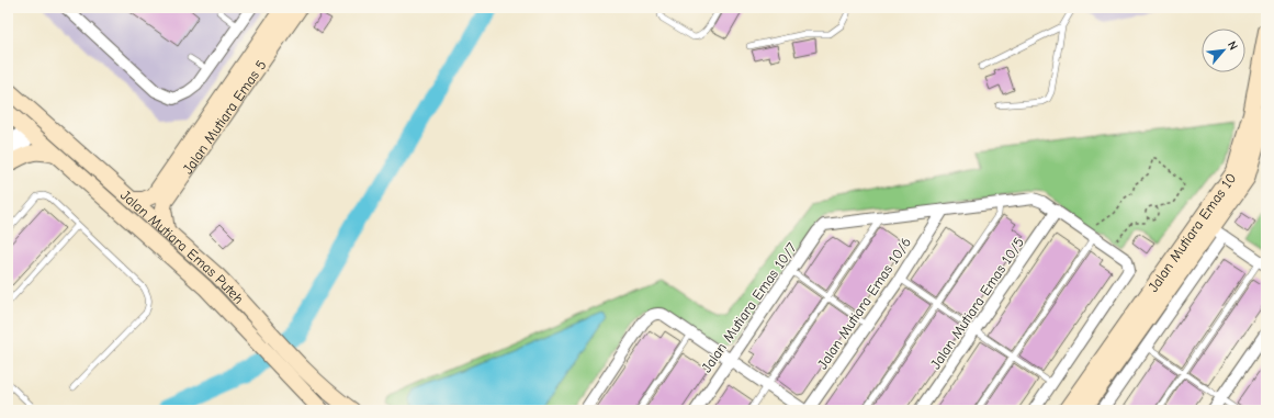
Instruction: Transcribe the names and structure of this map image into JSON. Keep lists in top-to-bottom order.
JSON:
{
  "streets": {
    "street": [
      "Jalan Mutiara Emas 5",
      "Jalan Mutiara Emas 10",
      "Jalan Mutiara Emas Puteh",
      "Jalan Mutiara Emas 10/6",
      "Jalan Mutiara Emas 10/5",
      "Jalan Mutiara Emas 10/7"
    ]
  },
  "crossings": [
    ["Jalan Mutiara Emas 5", "Jalan Mutiara Emas Puteh"]
  ],
  "north": "top right"
}
